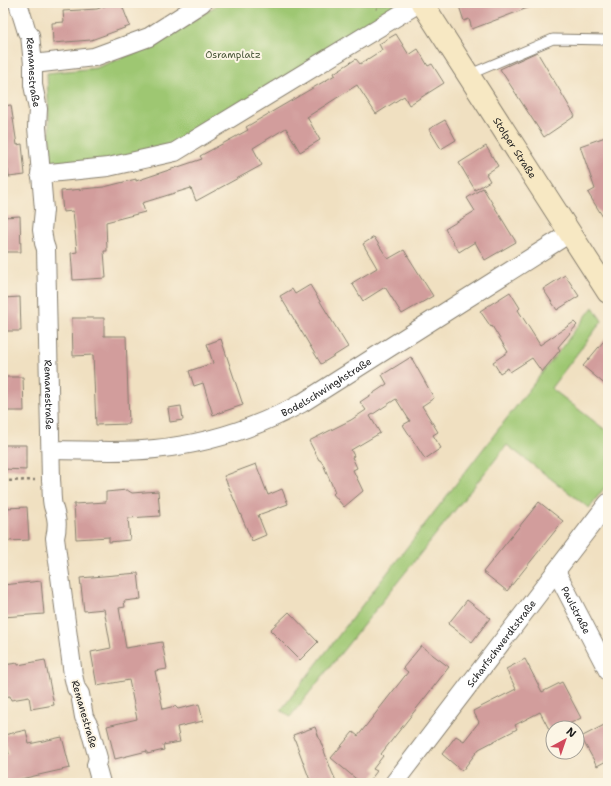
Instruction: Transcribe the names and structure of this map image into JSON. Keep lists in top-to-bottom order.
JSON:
{
  "streets": {
    "main road": ["Stolper Straße"],
    "street": [
      "Remanestraße",
      "Bodelschwinghstraße",
      "Paulstraße",
      "Scharfschwerdtstraße"
    ]
  },
  "crossings": [
    ["Remanestraße", "Bodelschwinghstraße"],
    ["Stolper Straße", "Bodelschwinghstraße"],
    ["Paulstraße", "Scharfschwerdtstraße"]
  ],
  "parks": ["Osramplatz"],
  "north": "top right"
}
